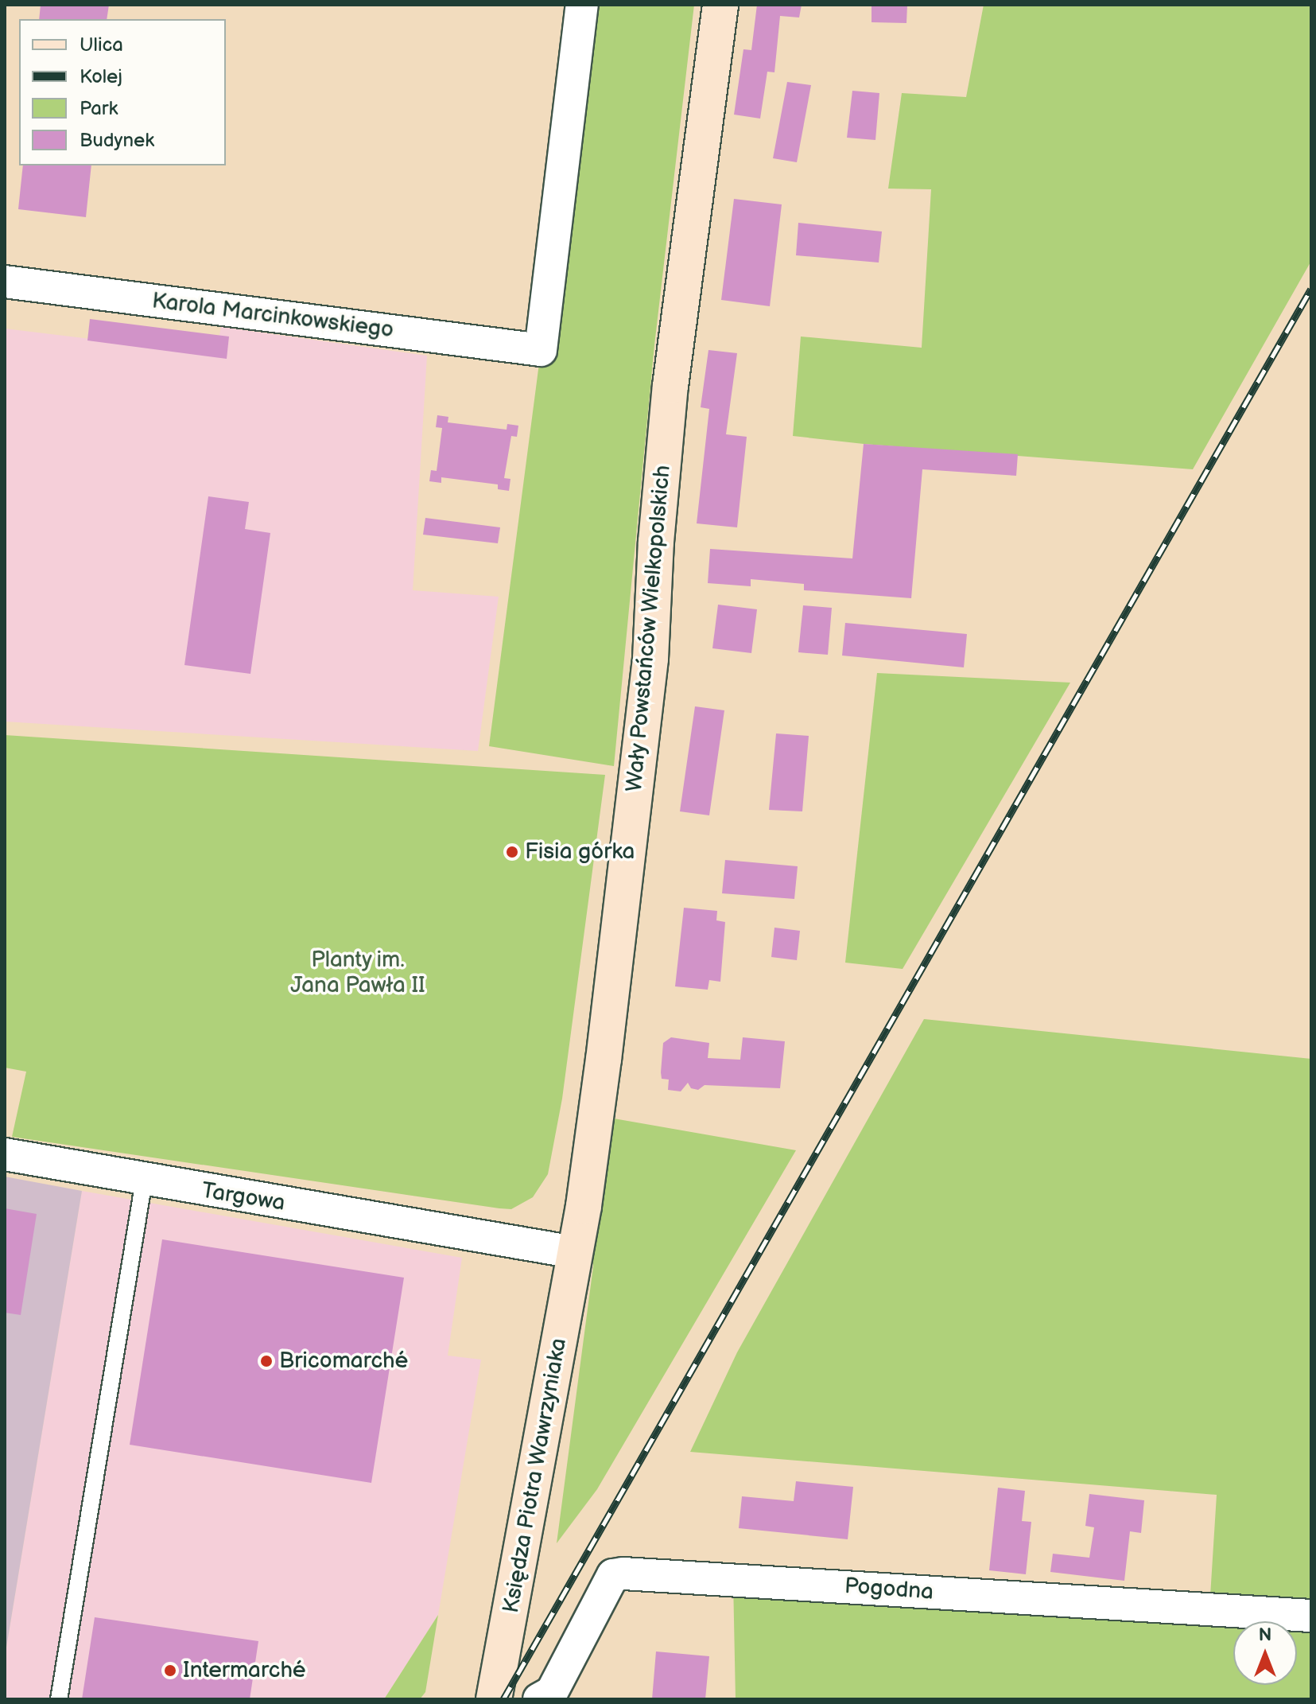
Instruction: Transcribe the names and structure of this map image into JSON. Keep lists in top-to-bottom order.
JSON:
{
  "streets": {
    "main road": ["Wały Powstańców Wielkopolskich", "Księdza Piotra Wawrzyniaka"],
    "street": ["Karola Marcinkowskiego", "Targowa", "Pogodna"]
  },
  "crossings": [
    ["Wały Powstańców Wielkopolskich", "Targowa"],
    ["Wały Powstańców Wielkopolskich", "Księdza Piotra Wawrzyniaka"],
    ["Targowa", "Księdza Piotra Wawrzyniaka"]
  ],
  "parks": ["Planty im. Jana Pawła II"],
  "places": ["Fisia górka", "Bricomarché", "Intermarché"],
  "legend": [
    "Ulica",
    "Kolej",
    "Park",
    "Budynek"
  ],
  "north": "top"
}
